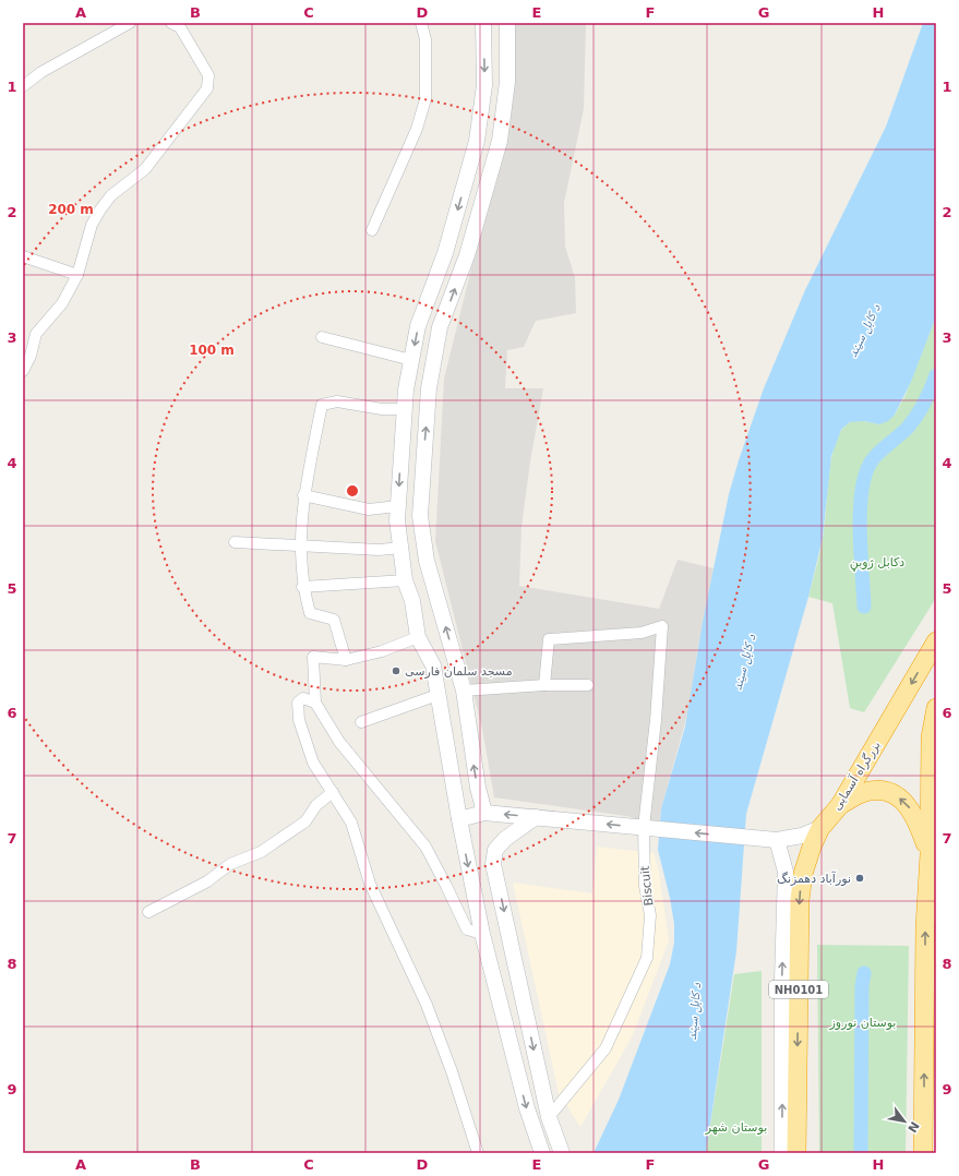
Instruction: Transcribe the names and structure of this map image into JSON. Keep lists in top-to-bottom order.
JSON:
{
  "streets": {
    "highway": ["بزرگراه آسمایی", "NH0101"],
    "street": ["Biscuit"]
  },
  "crossings": [
    ["بزرگراه آسمایی", "NH0101"]
  ],
  "water": ["د کابل سيند"],
  "parks": ["دکابل ژوبڼ", "بوستان نوروز", "بوستان شهر"],
  "places": ["مسجد سلمان فارسی", "نورآباد دهمزنگ"],
  "north": "bottom right",
  "grid": {
    "columns": [
      "A",
      "B",
      "C",
      "D",
      "E",
      "F",
      "G",
      "H"
    ],
    "rows": [
      "1",
      "2",
      "3",
      "4",
      "5",
      "6",
      "7",
      "8",
      "9"
    ]
  },
  "rings": ["200 m", "100 m"]
}
